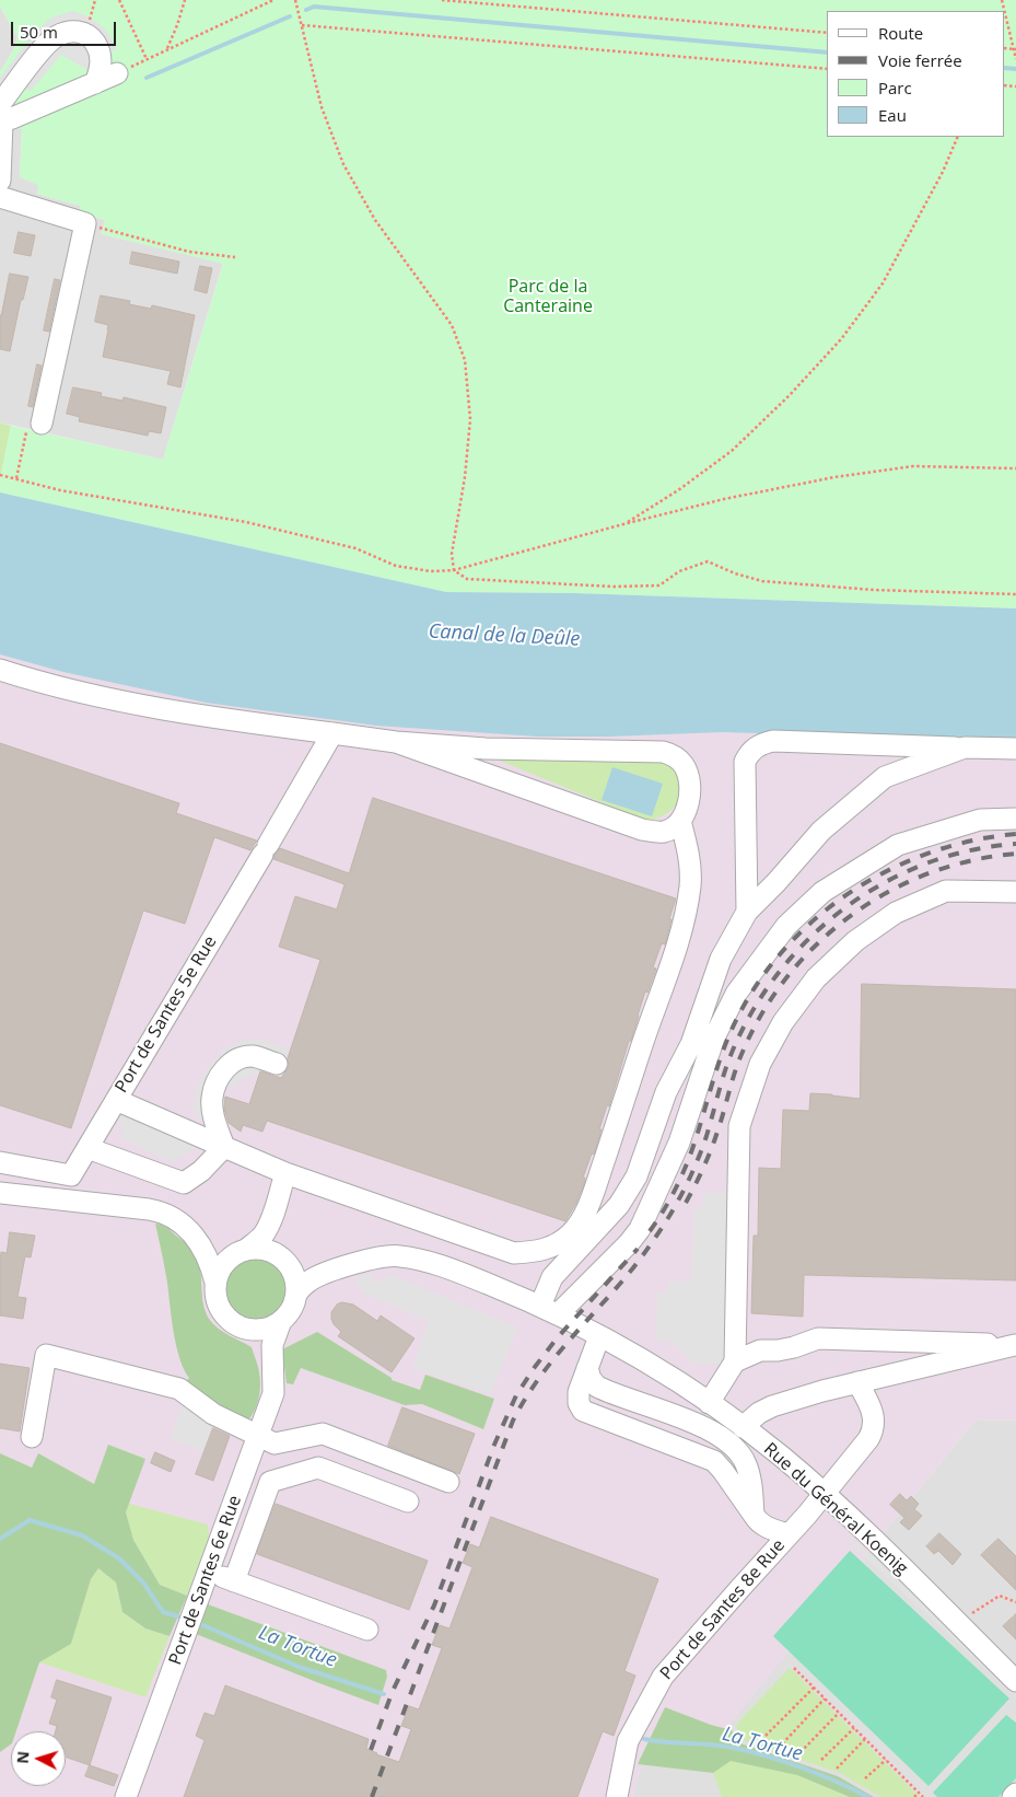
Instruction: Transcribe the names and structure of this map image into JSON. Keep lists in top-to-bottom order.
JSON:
{
  "streets": {
    "street": [
      "Port de Santes 5e Rue",
      "Rue du Général Koenig",
      "Port de Santes 6e Rue",
      "Port de Santes 8e Rue"
    ]
  },
  "crossings": [
    ["Rue du Général Koenig", "Port de Santes 6e Rue"],
    ["Rue du Général Koenig", "Port de Santes 8e Rue"]
  ],
  "water": ["Canal de la Deûle", "La Tortue"],
  "parks": ["Parc de la Canteraine"],
  "legend": [
    "Route",
    "Voie ferrée",
    "Parc",
    "Eau"
  ],
  "scale_bar": "50 m",
  "north": "left"
}
